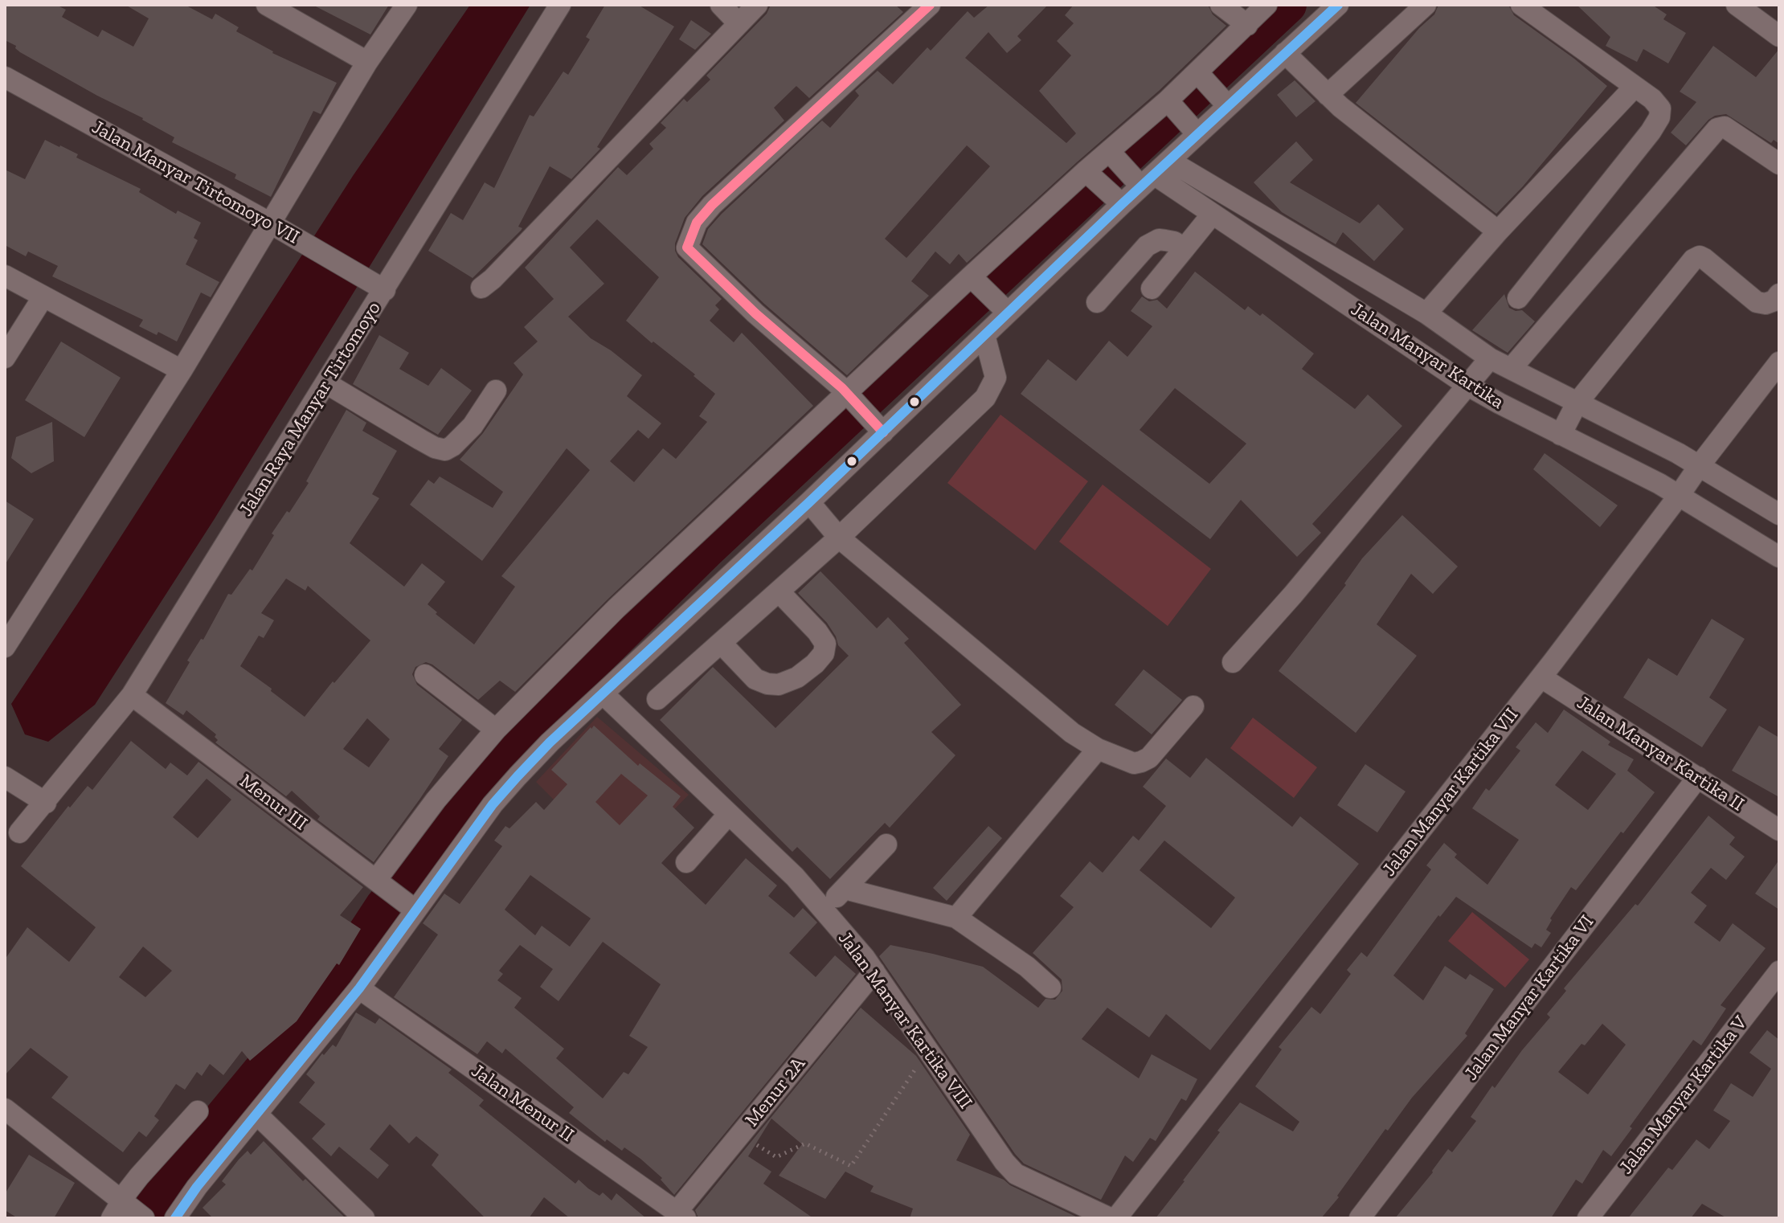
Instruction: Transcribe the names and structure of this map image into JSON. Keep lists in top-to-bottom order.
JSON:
{
  "streets": {
    "street": [
      "Jalan Manyar Tirtomoyo VII",
      "Jalan Manyar Kartika",
      "Jalan Raya Manyar Tirtomoyo",
      "Jalan Manyar Kartika II",
      "Jalan Manyar Kartika VII",
      "Menur III",
      "Jalan Manyar Kartika VI",
      "Jalan Manyar Kartika VIII",
      "Menur 2A",
      "Jalan Manyar Kartika V",
      "Jalan Menur II"
    ]
  },
  "crossings": [
    ["Jalan Manyar Tirtomoyo VII", "Jalan Raya Manyar Tirtomoyo"],
    ["Jalan Manyar Kartika", "Jalan Manyar Kartika VII"],
    ["Jalan Raya Manyar Tirtomoyo", "Menur III"],
    ["Jalan Manyar Kartika II", "Jalan Manyar Kartika VII"],
    ["Jalan Manyar Kartika II", "Jalan Manyar Kartika VI"],
    ["Jalan Manyar Kartika VIII", "Menur 2A"],
    ["Menur 2A", "Jalan Menur II"]
  ]
}
